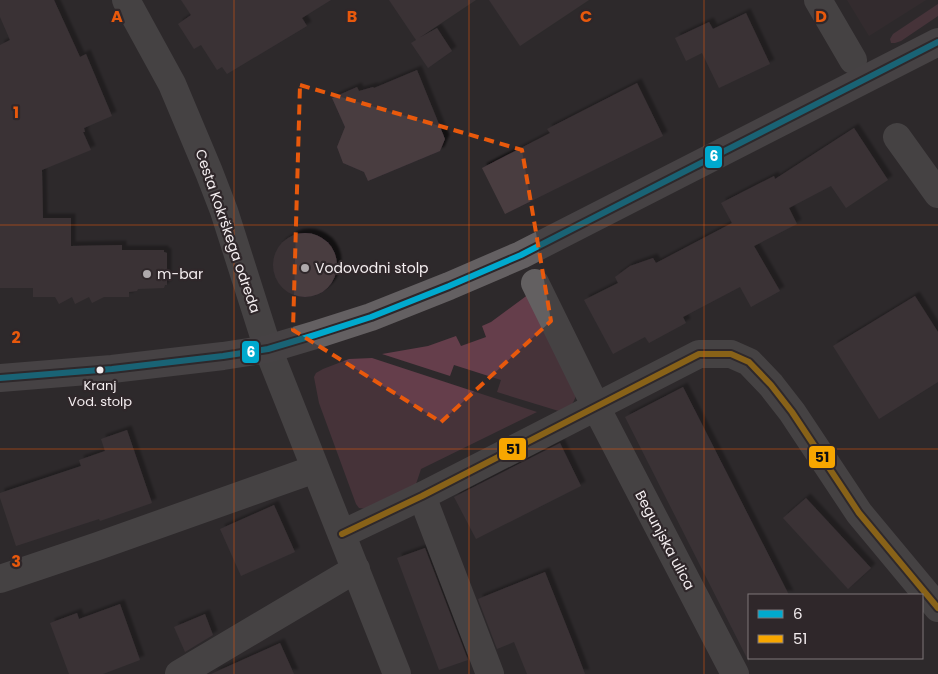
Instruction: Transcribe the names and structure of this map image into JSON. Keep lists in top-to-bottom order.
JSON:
{
  "streets": {
    "street": ["Cesta Kokrškega odreda", "Begunjska ulica"]
  },
  "places": ["Vodovodni stolp", "m-bar", "Kranj Vod. stolp"],
  "lines": ["transit line 6", "transit line 51"],
  "legend": ["6", "51"],
  "grid": {
    "columns": [
      "A",
      "B",
      "C",
      "D"
    ],
    "rows": ["1", "2", "3"]
  }
}
